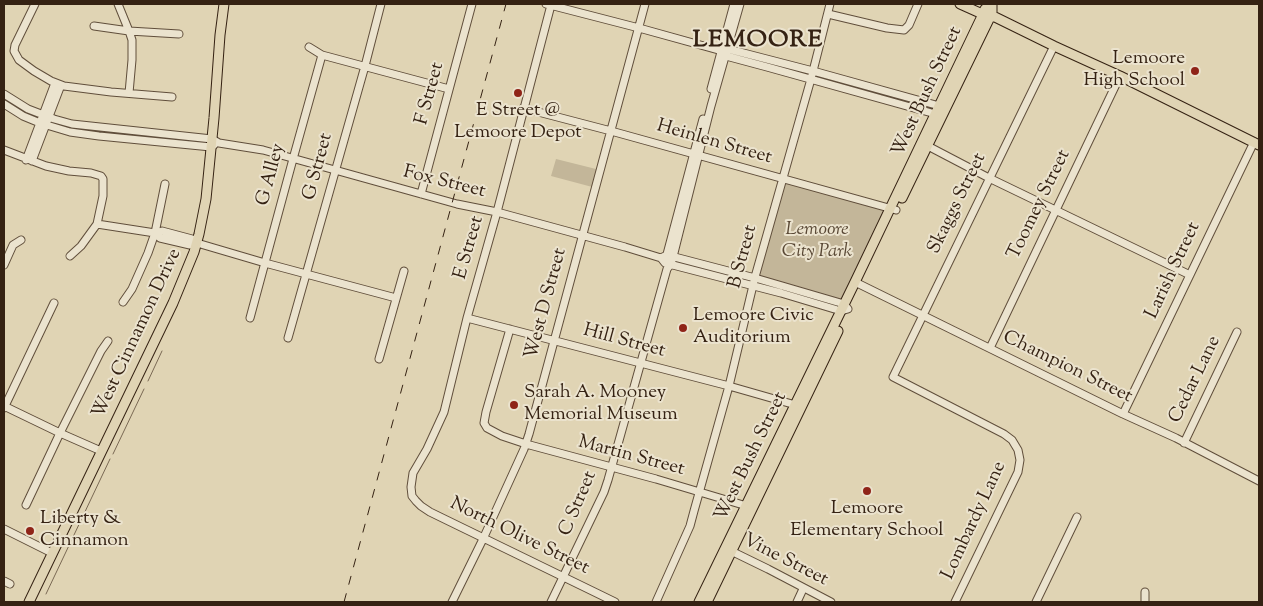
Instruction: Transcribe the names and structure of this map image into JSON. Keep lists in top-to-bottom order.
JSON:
{
  "streets": {
    "main road": ["West Bush Street", "West Cinnamon Drive"],
    "street": [
      "F Street",
      "Heinlen Street",
      "G Street",
      "G Alley",
      "Fox Street",
      "Skaggs Street",
      "Toomey Street",
      "E Street",
      "B Street",
      "Larish Street",
      "West D Street",
      "Hill Street",
      "Champion Street",
      "Cedar Lane",
      "Martin Street",
      "C Street",
      "Lombardy Lane",
      "North Olive Street",
      "Vine Street"
    ]
  },
  "crossings": [
    ["West Bush Street", "Heinlen Street"],
    ["West Bush Street", "Fox Street"],
    ["West Bush Street", "Hill Street"],
    ["West Bush Street", "Champion Street"],
    ["West Bush Street", "Martin Street"],
    ["West Bush Street", "Vine Street"],
    ["F Street", "Fox Street"],
    ["Heinlen Street", "E Street"],
    ["Heinlen Street", "B Street"],
    ["Heinlen Street", "West D Street"],
    ["Heinlen Street", "C Street"],
    ["G Street", "Fox Street"],
    ["G Alley", "Fox Street"],
    ["Fox Street", "E Street"],
    ["Fox Street", "B Street"],
    ["Fox Street", "West D Street"],
    ["Fox Street", "West Cinnamon Drive"],
    ["Fox Street", "C Street"],
    ["Skaggs Street", "Champion Street"],
    ["Skaggs Street", "Lombardy Lane"],
    ["Toomey Street", "Champion Street"],
    ["E Street", "Hill Street"],
    ["E Street", "North Olive Street"],
    ["B Street", "Hill Street"],
    ["B Street", "Martin Street"],
    ["Larish Street", "Champion Street"],
    ["West D Street", "Hill Street"],
    ["West D Street", "Martin Street"],
    ["West D Street", "North Olive Street"],
    ["Hill Street", "Martin Street"],
    ["Hill Street", "C Street"],
    ["Champion Street", "Cedar Lane"],
    ["Martin Street", "C Street"],
    ["C Street", "North Olive Street"]
  ],
  "districts": ["LEMOORE"],
  "parks": ["Lemoore City Park"],
  "places": [
    "Lemoore High School",
    "E Street @ Lemoore Depot",
    "Lemoore Civic Auditorium",
    "Sarah A. Mooney Memorial Museum",
    "Lemoore Elementary School",
    "Liberty & Cinnamon"
  ]
}
